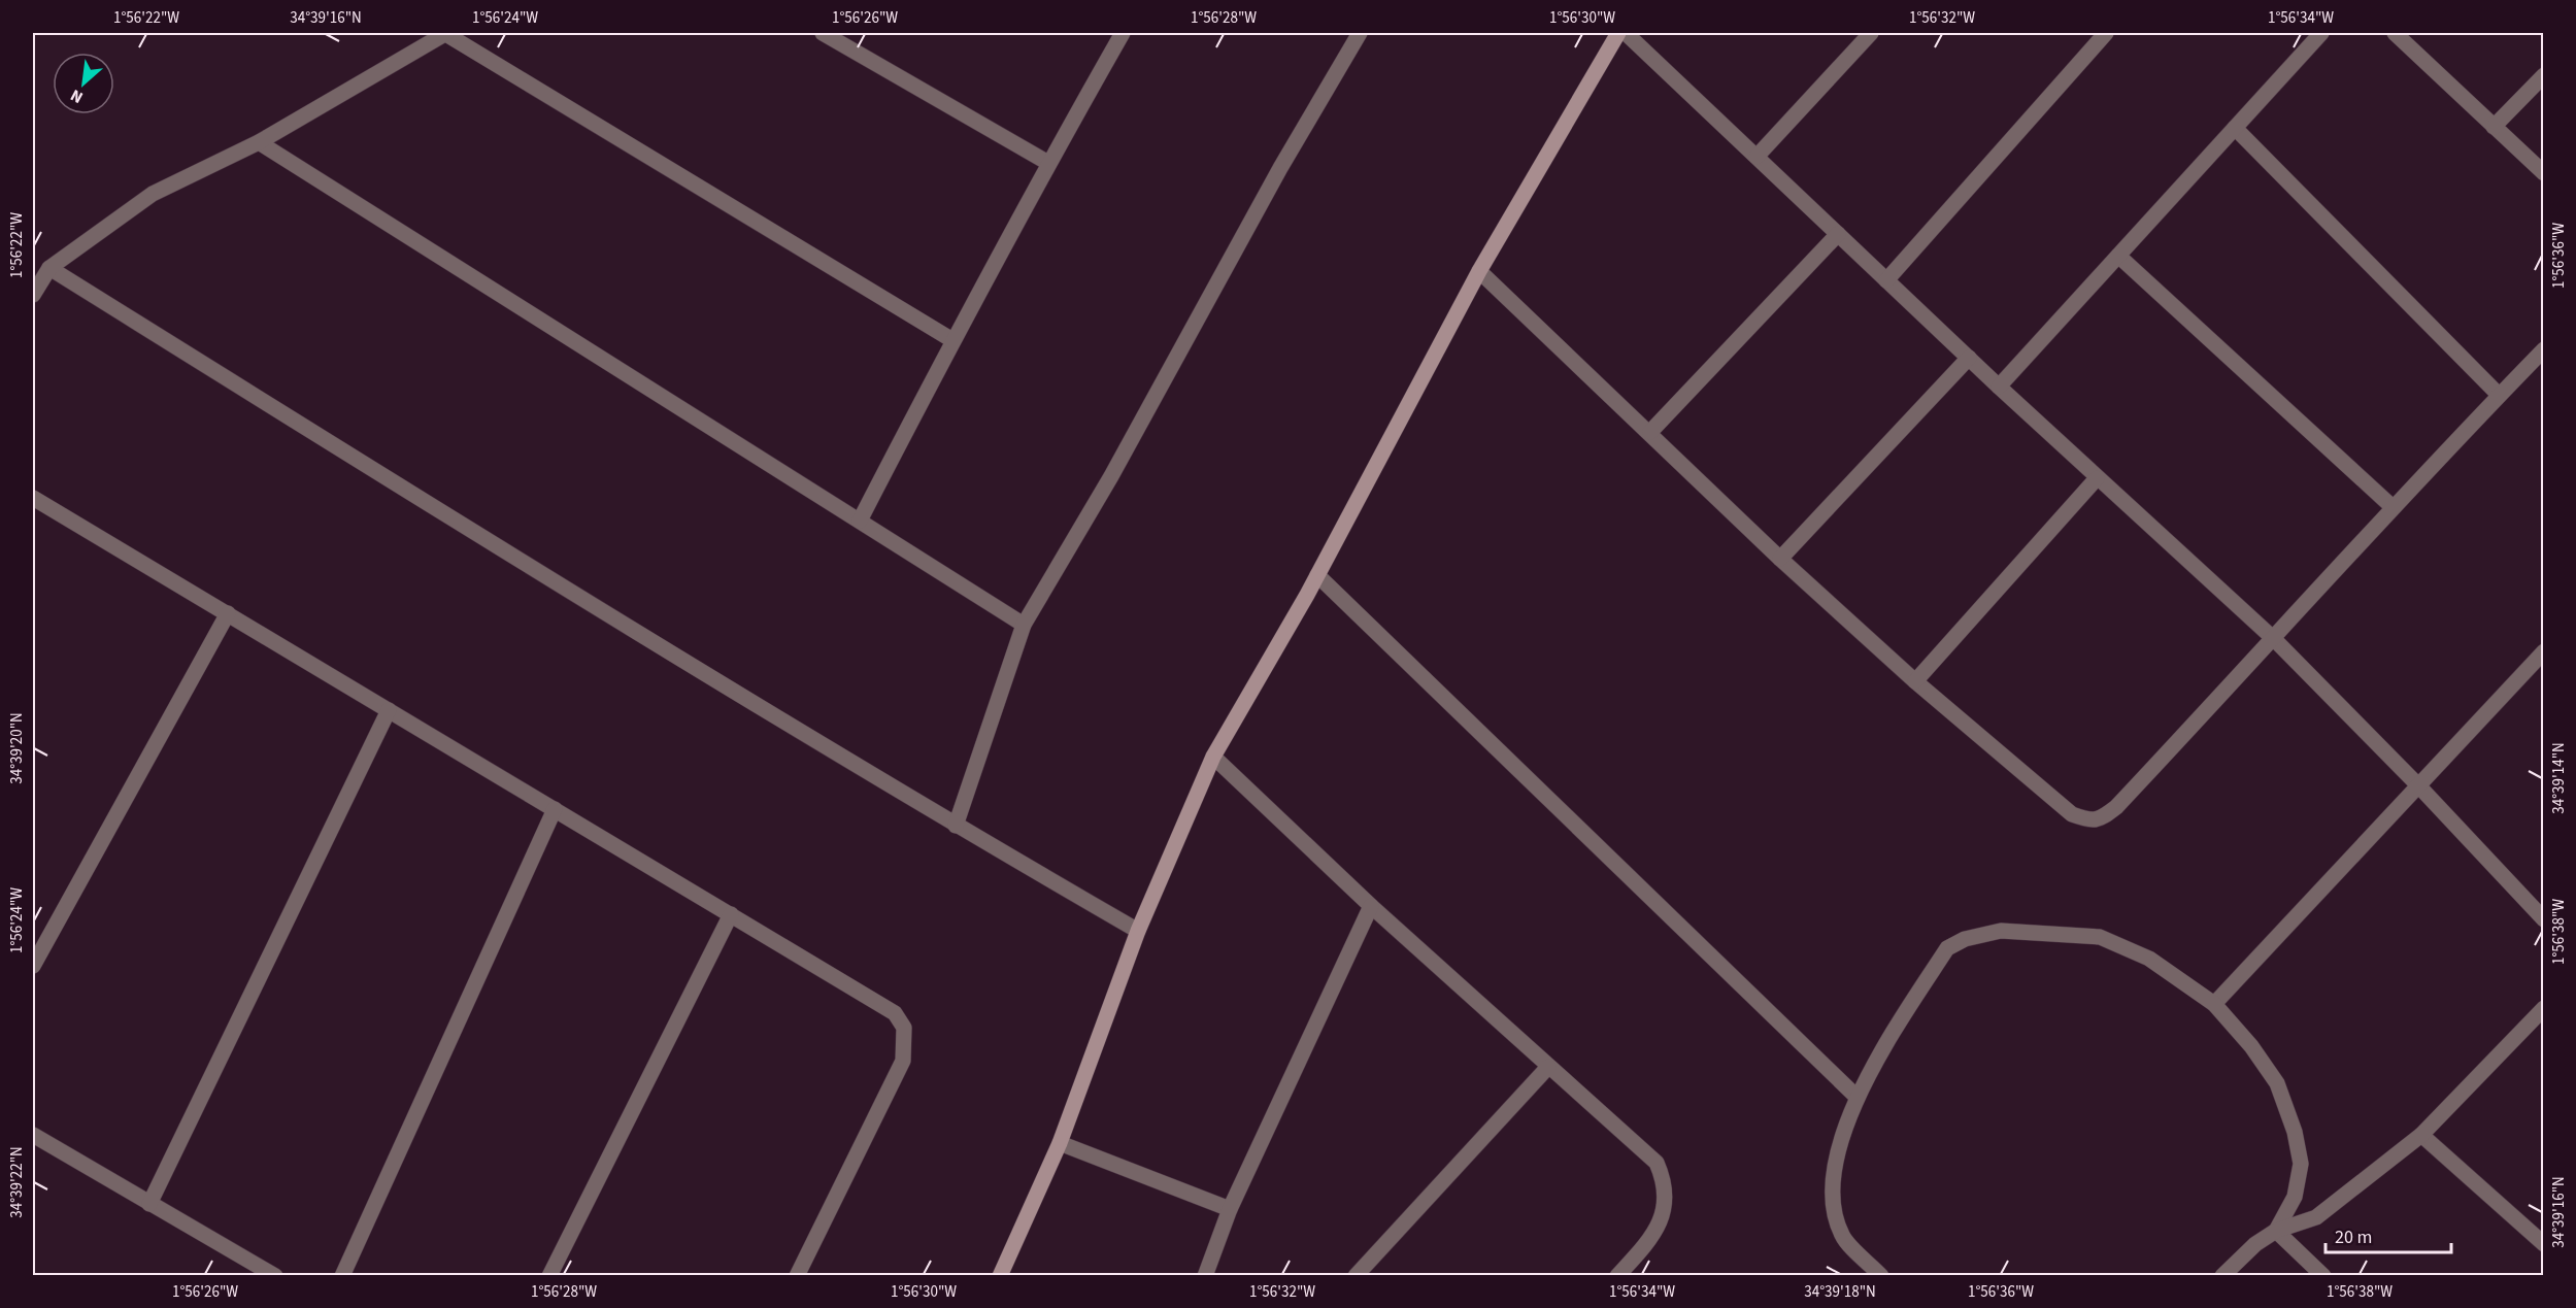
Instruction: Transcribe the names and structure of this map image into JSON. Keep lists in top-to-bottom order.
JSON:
{
  "scale_bar": "20 m",
  "north": "bottom left",
  "coordinates": [
    "1°56'22\"W",
    "34°39'16\"N",
    "1°56'24\"W",
    "1°56'26\"W",
    "1°56'28\"W",
    "1°56'30\"W",
    "1°56'32\"W",
    "1°56'34\"W",
    "1°56'36\"W",
    "34°39'20\"N",
    "34°39'14\"N",
    "1°56'38\"W",
    "34°39'22\"N",
    "34°39'18\"N"
  ]
}
